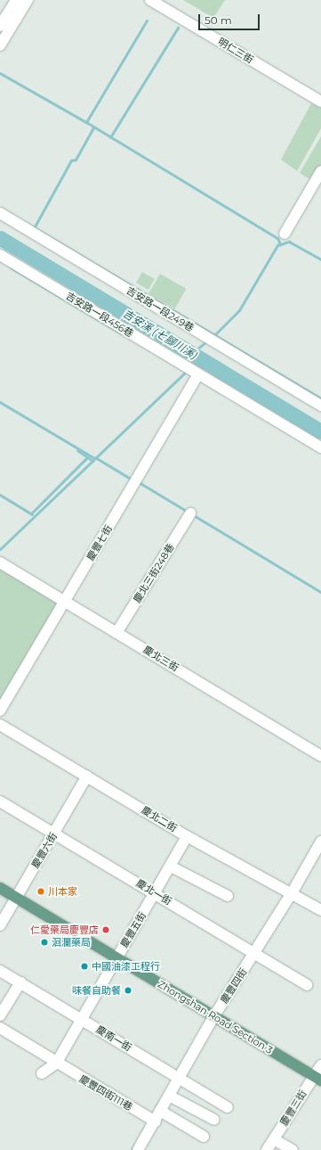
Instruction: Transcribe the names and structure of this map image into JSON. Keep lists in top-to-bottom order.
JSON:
{
  "streets": {
    "main road": ["Zhongshan Road Section 3"],
    "street": [
      "明仁三街",
      "吉安路一段249巷",
      "吉安路一段456巷",
      "慶豐七街",
      "慶北三街248巷",
      "慶北三街",
      "慶北二街",
      "慶豐六街",
      "慶北一街",
      "慶豐五街",
      "慶豐四街",
      "慶南一街",
      "慶豐四街111巷",
      "慶豐三街"
    ]
  },
  "crossings": [
    ["吉安路一段456巷", "慶豐七街"],
    ["慶豐七街", "慶北三街"],
    ["慶北三街248巷", "慶北三街"],
    ["慶北二街", "慶豐六街"],
    ["慶北二街", "慶豐五街"],
    ["慶北二街", "慶豐四街"],
    ["慶豐六街", "慶北一街"],
    ["慶豐六街", "Zhongshan Road Section 3"],
    ["慶北一街", "慶豐五街"],
    ["慶北一街", "慶豐四街"],
    ["慶豐五街", "Zhongshan Road Section 3"],
    ["慶豐五街", "慶南一街"],
    ["慶豐五街", "慶豐四街111巷"],
    ["慶豐四街", "Zhongshan Road Section 3"],
    ["慶豐四街", "慶南一街"],
    ["慶豐四街", "慶豐四街111巷"],
    ["Zhongshan Road Section 3", "慶豐三街"]
  ],
  "water": ["吉安溪 (七腳川溪)"],
  "places": [
    "川本家",
    "仁愛藥局慶豐店",
    "洄瀾藥局",
    "中國油漆工程行",
    "味餐自助餐"
  ],
  "scale_bar": "50 m"
}
